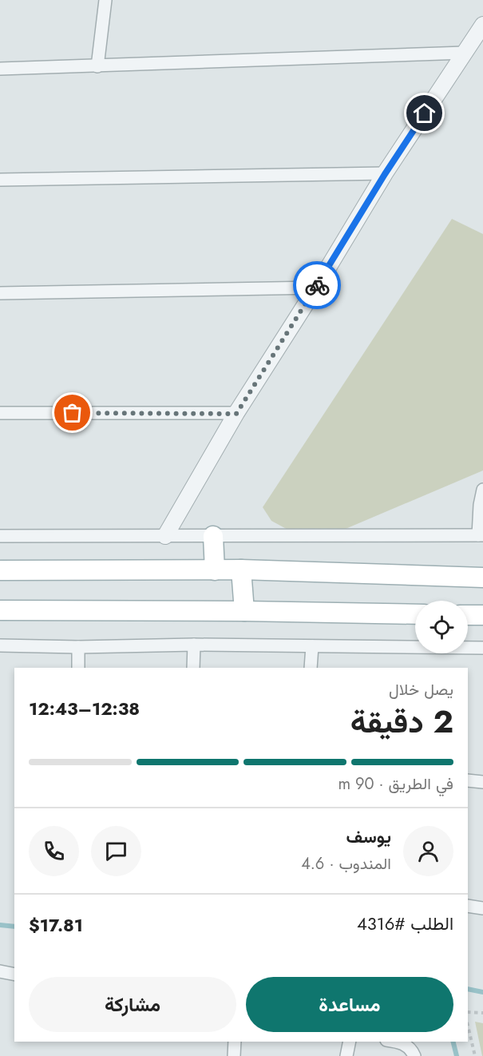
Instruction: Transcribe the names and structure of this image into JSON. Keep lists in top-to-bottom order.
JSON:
{
  "page": {
    "heading": ["2 دقيقة", "يصل خلال", "12:38–12:43"],
    "panel": [
      "يوسف",
      "المندوب · 4.6",
      "الطلب #4316",
      "$17.81"
    ],
    "bar": "في الطريق · 90 m",
    "buttons": ["مساعدة", "مشاركة"]
  }
}
